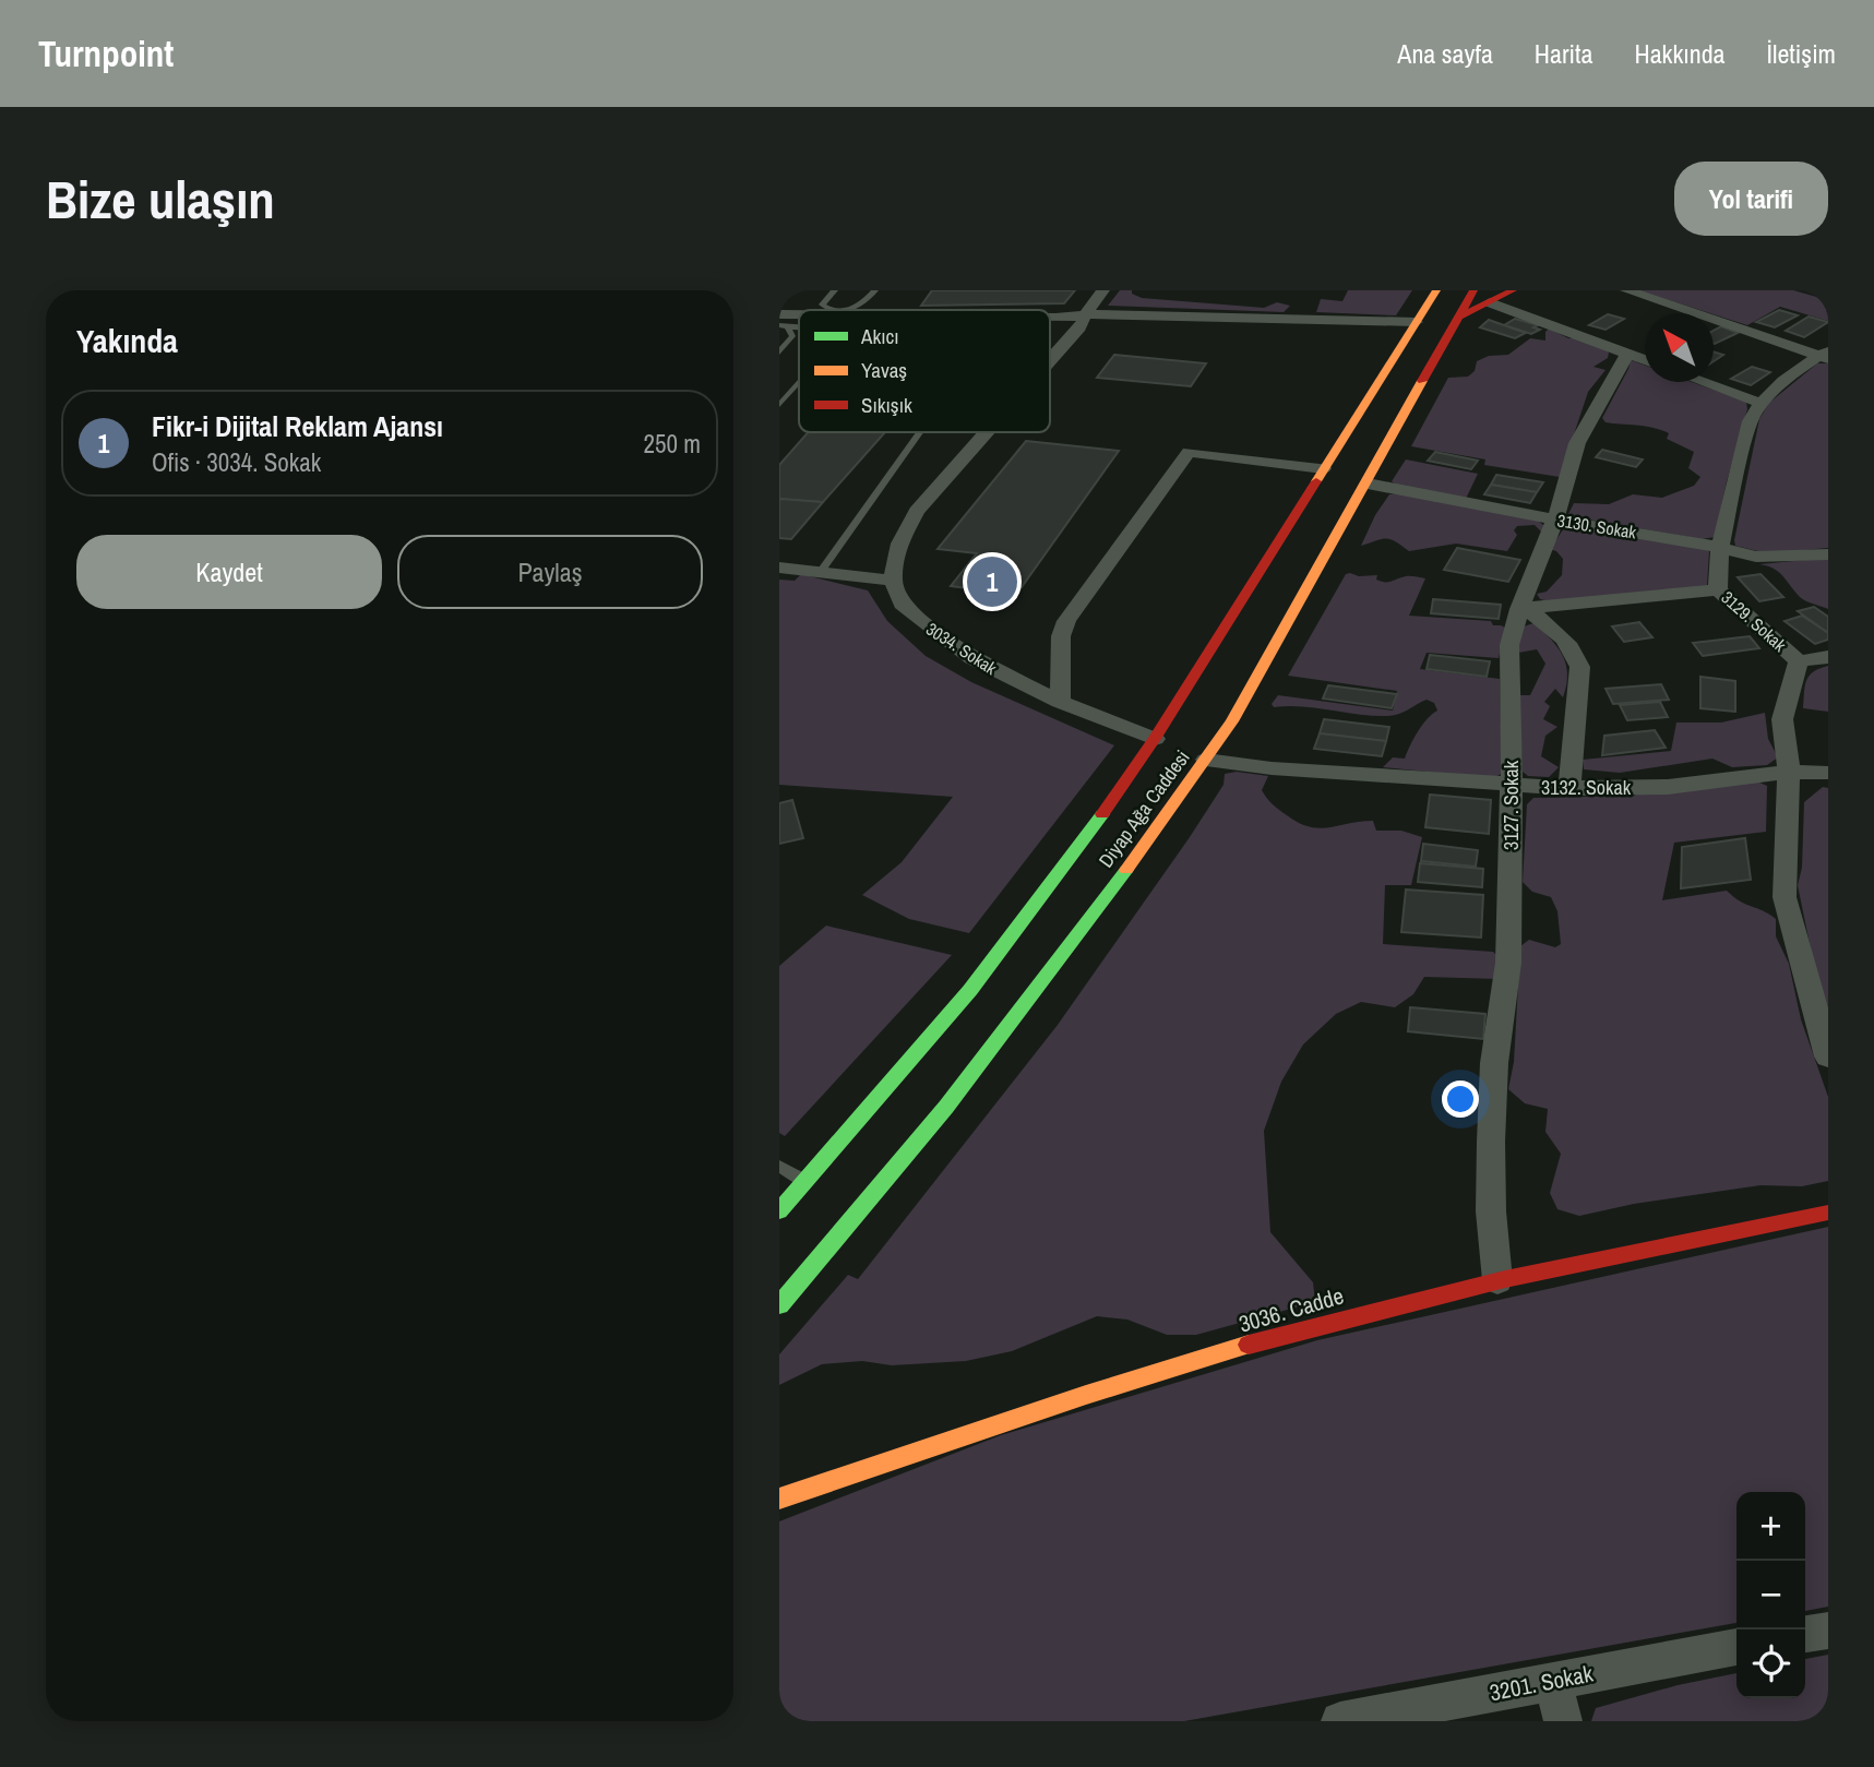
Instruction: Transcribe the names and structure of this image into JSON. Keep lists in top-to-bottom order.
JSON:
{
  "streets": {
    "main road": ["Diyap Ağa Caddesi", "3036. Cadde"],
    "street": [
      "3130. Sokak",
      "3129. Sokak",
      "3034. Sokak",
      "3132. Sokak",
      "3127. Sokak",
      "3201. Sokak"
    ]
  },
  "crossings": [
    ["3130. Sokak", "3129. Sokak"],
    ["3130. Sokak", "3127. Sokak"],
    ["3130. Sokak", "Diyap Ağa Caddesi"],
    ["3129. Sokak", "3132. Sokak"],
    ["3034. Sokak", "Diyap Ağa Caddesi"],
    ["3132. Sokak", "3127. Sokak"],
    ["3132. Sokak", "Diyap Ağa Caddesi"],
    ["3127. Sokak", "3036. Cadde"]
  ],
  "legend": ["Akıcı", "Yavaş", "Sıkışık"],
  "north": "top left",
  "page": {
    "header": "Turnpoint",
    "nav": [
      "Ana sayfa",
      "Harita",
      "Hakkında",
      "İletişim"
    ],
    "buttons": [
      "Yol tarifi",
      ["Kaydet", "Paylaş"]
    ],
    "title": "Bize ulaşın",
    "heading": "Yakında",
    "list": [
      {
        "mark": "1",
        "name": "Fikr-i Dijital Reklam Ajansı",
        "note": "Ofis · 3034. Sokak",
        "value": "250 m"
      }
    ],
    "pins": "1",
    "map_buttons": ["+", "−"]
  }
}
